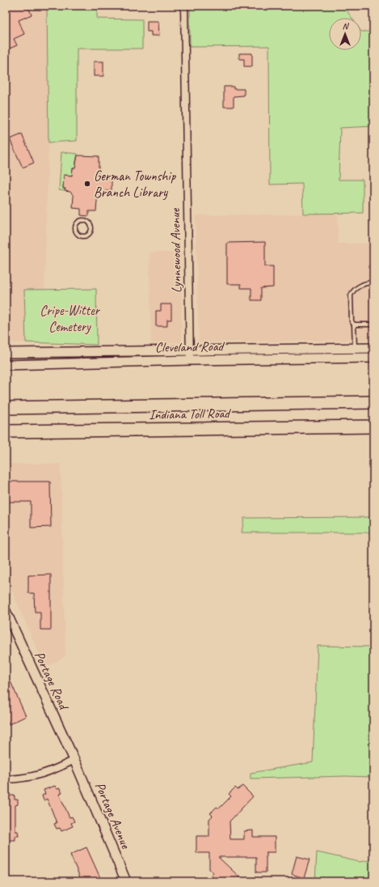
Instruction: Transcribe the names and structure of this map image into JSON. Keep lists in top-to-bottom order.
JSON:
{
  "streets": {
    "highway": ["Indiana Toll Road"],
    "main road": ["Cleveland Road", "Portage Road", "Portage Avenue"],
    "street": ["Lynnewood Avenue"]
  },
  "crossings": [
    ["Lynnewood Avenue", "Cleveland Road"],
    ["Portage Road", "Portage Avenue"]
  ],
  "parks": ["Cripe-Witter Cemetery"],
  "places": ["German Township Branch Library"],
  "north": "top"
}
